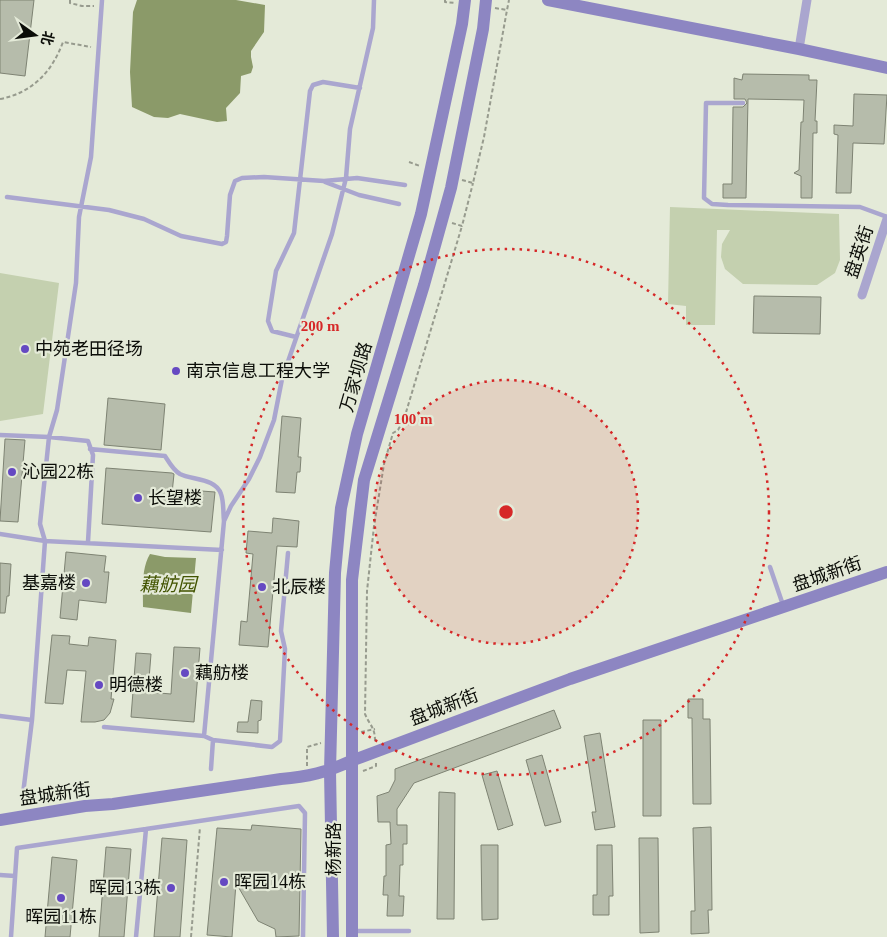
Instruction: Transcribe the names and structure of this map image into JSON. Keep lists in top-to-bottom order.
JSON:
{
  "streets": {
    "main road": ["万家坝路", "盘城新街", "杨新路"],
    "street": ["盘英街"]
  },
  "crossings": [
    ["万家坝路", "盘城新街"],
    ["万家坝路", "杨新路"],
    ["盘城新街", "杨新路"]
  ],
  "water": ["藕舫园"],
  "places": [
    "中苑老田径场",
    "南京信息工程大学",
    "沁园22栋",
    "长望楼",
    "基嘉楼",
    "北辰楼",
    "藕舫楼",
    "明德楼",
    "晖园14栋",
    "晖园13栋",
    "晖园11栋"
  ],
  "north": "right",
  "rings": ["200 m", "100 m"]
}
